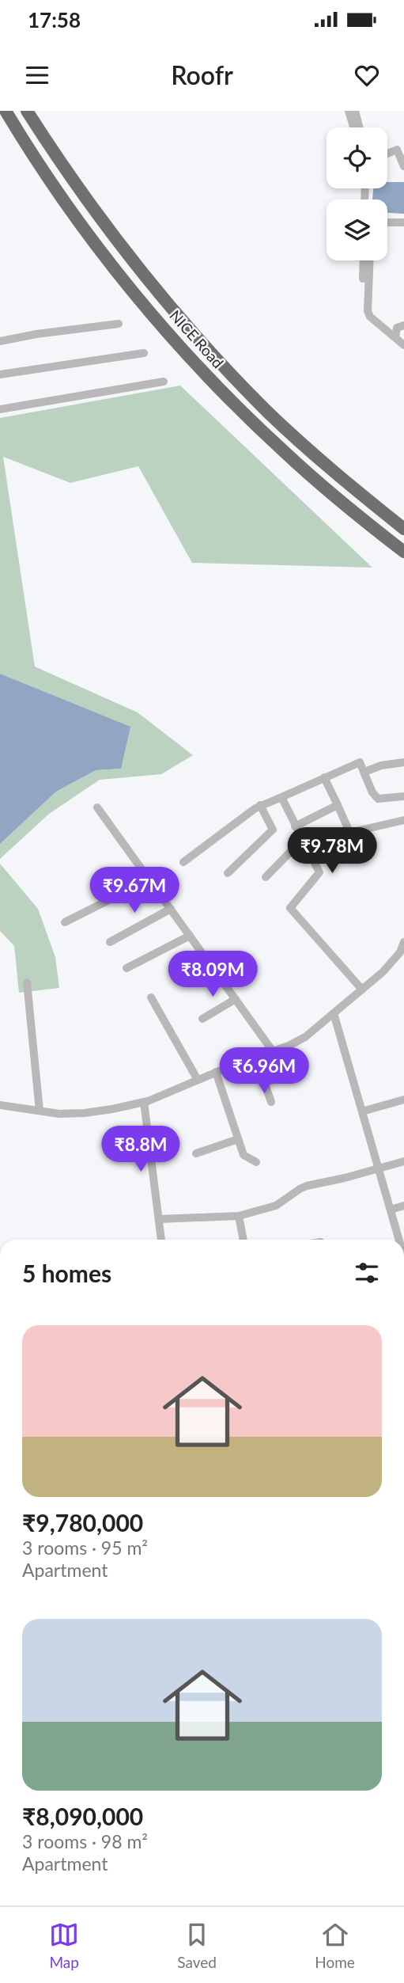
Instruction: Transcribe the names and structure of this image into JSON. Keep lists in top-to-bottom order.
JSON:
{
  "streets": {
    "highway": ["NICE Road"]
  },
  "page": {
    "status": "17:58",
    "header": "Roofr",
    "price": [
      "₹9.78M",
      "₹9.67M",
      "₹8.09M",
      "₹6.96M",
      "₹8.8M"
    ],
    "heading": "5 homes",
    "list": [
      {
        "name": "₹9,780,000",
        "note": "3 rooms · 95 m² · Apartment"
      },
      {
        "name": "₹8,090,000",
        "note": "3 rooms · 98 m² · Apartment"
      }
    ],
    "tabs": ["Map", "Saved", "Home"]
  }
}
